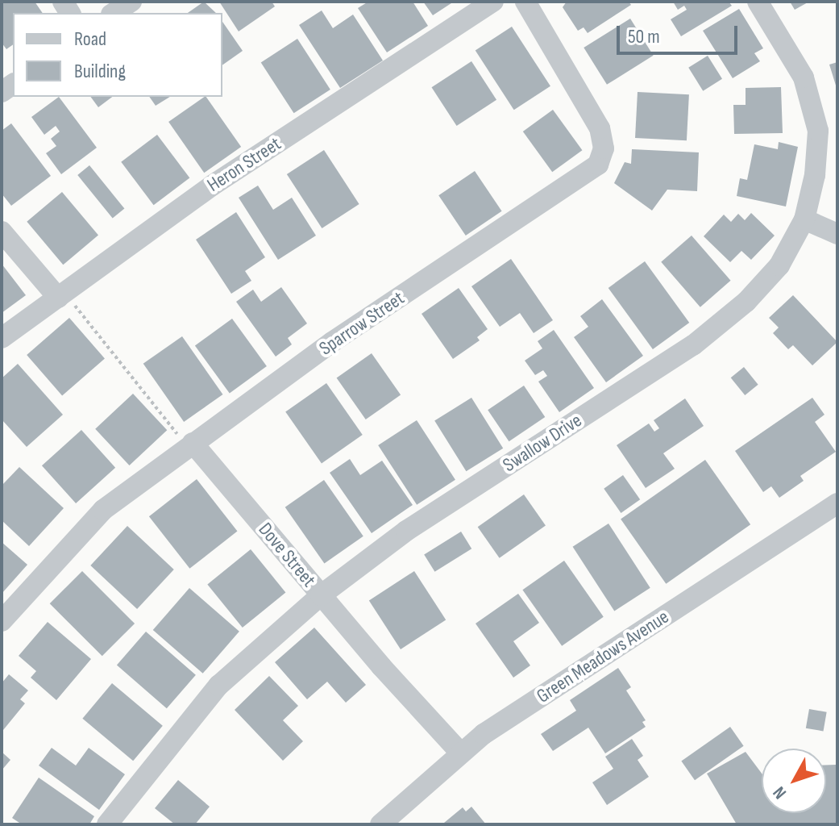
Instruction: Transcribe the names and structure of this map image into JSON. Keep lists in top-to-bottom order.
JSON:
{
  "streets": {
    "street": [
      "Heron Street",
      "Sparrow Street",
      "Swallow Drive",
      "Dove Street",
      "Green Meadows Avenue"
    ]
  },
  "crossings": [
    ["Sparrow Street", "Dove Street"],
    ["Swallow Drive", "Dove Street"],
    ["Dove Street", "Green Meadows Avenue"]
  ],
  "legend": ["Road", "Building"],
  "scale_bar": "50 m",
  "north": "bottom left"
}
